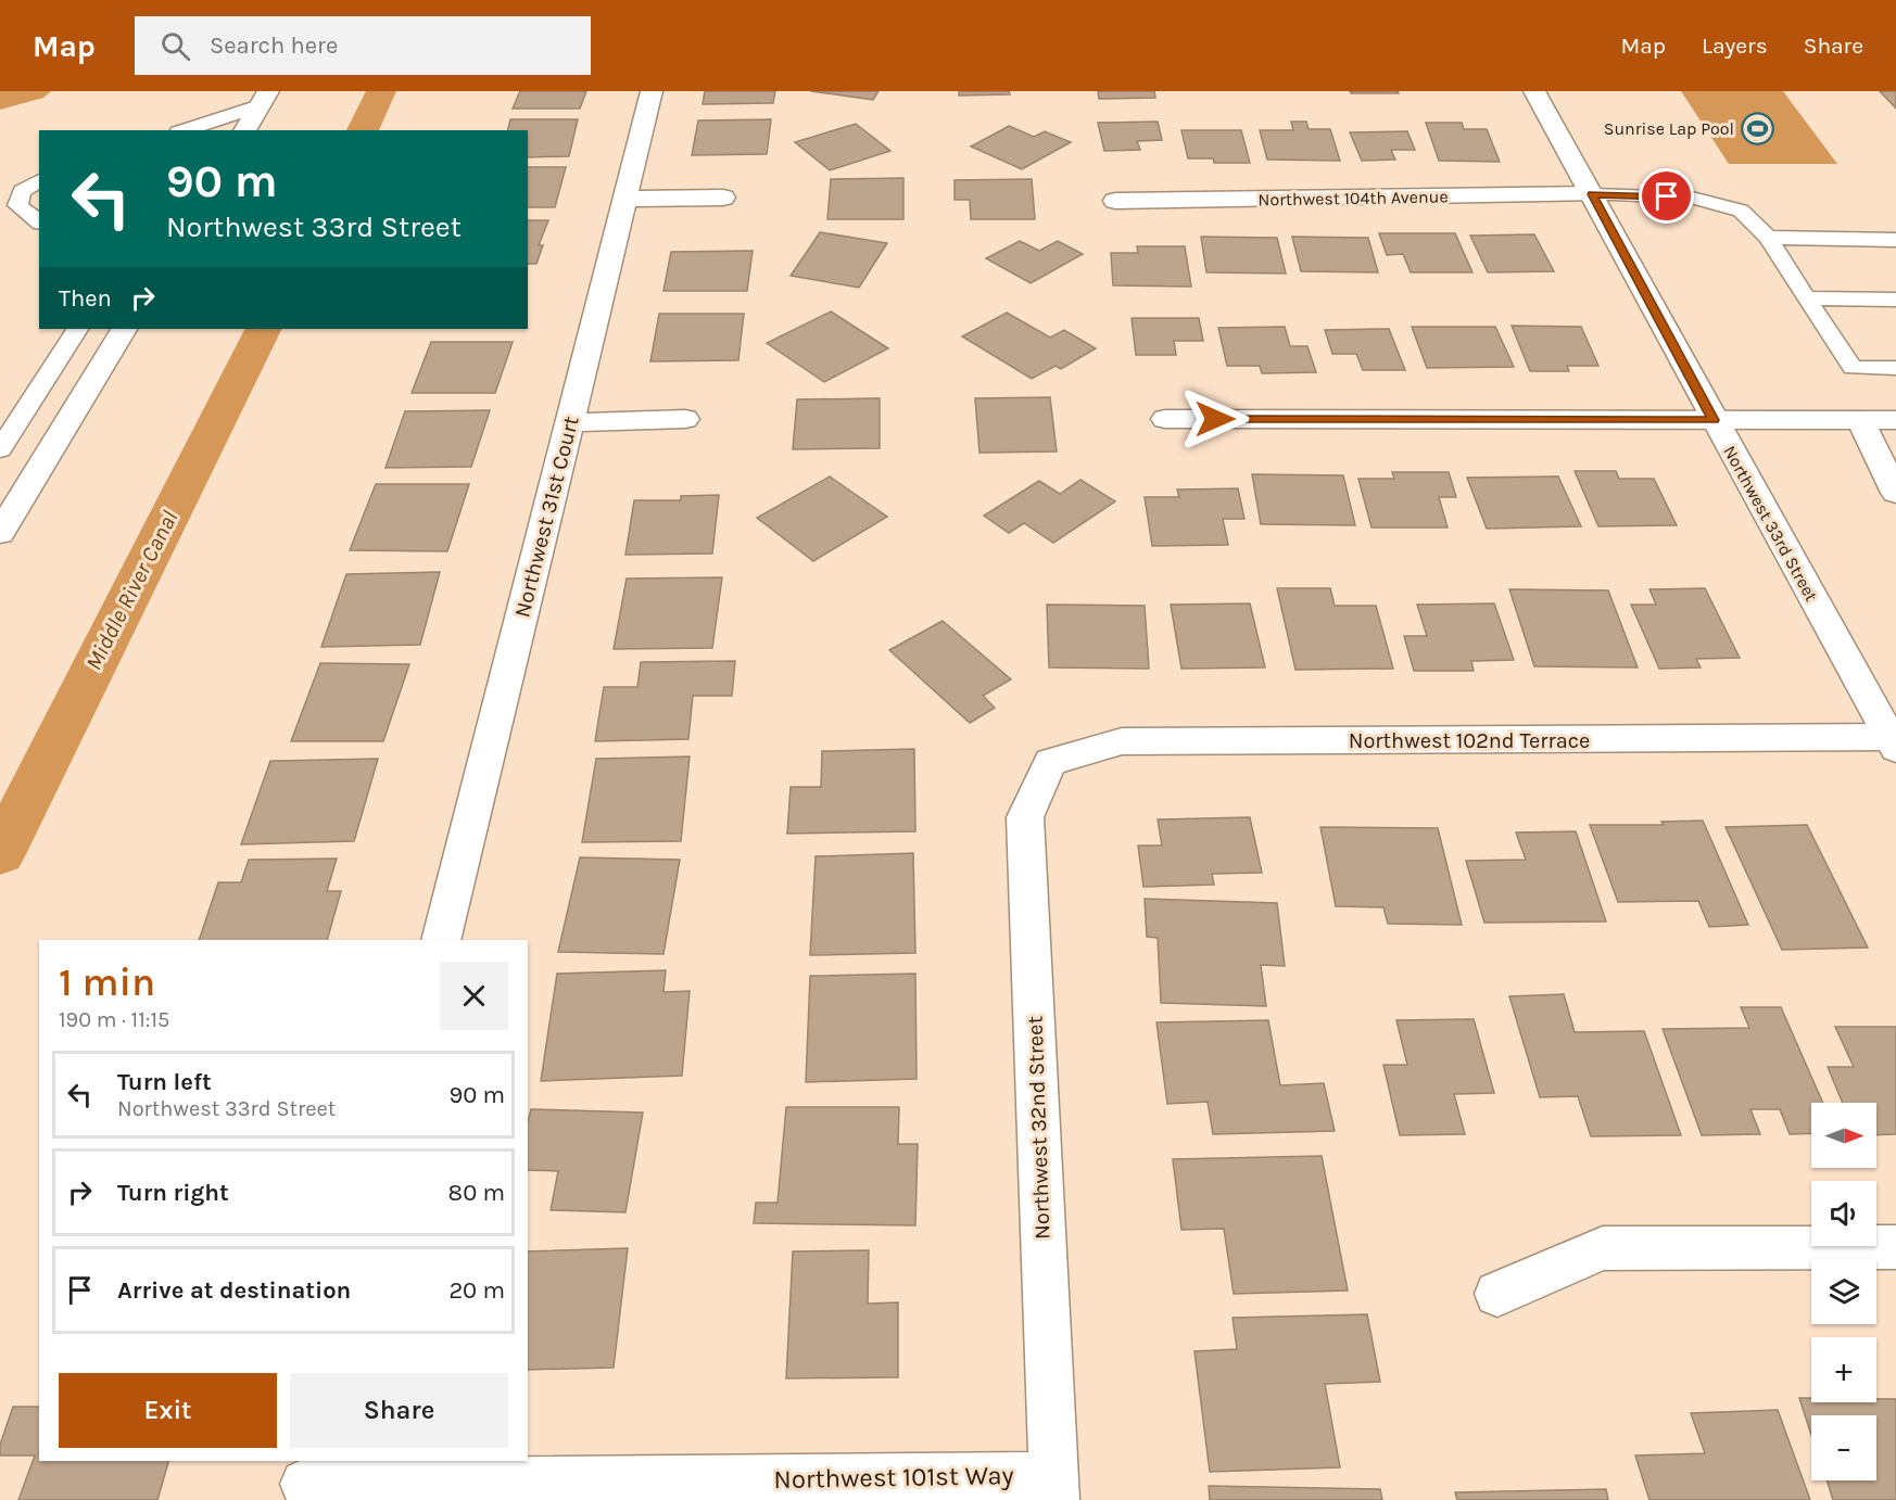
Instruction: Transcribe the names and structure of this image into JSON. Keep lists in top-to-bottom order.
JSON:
{
  "streets": {
    "street": [
      "Northwest 104th Avenue",
      "Northwest 31st Court",
      "Northwest 33rd Street",
      "Northwest 102nd Terrace",
      "Northwest 32nd Street",
      "Northwest 101st Way"
    ]
  },
  "crossings": [
    ["Northwest 104th Avenue", "Northwest 33rd Street"],
    ["Northwest 33rd Street", "Northwest 102nd Terrace"],
    ["Northwest 102nd Terrace", "Northwest 32nd Street"],
    ["Northwest 32nd Street", "Northwest 101st Way"]
  ],
  "water": ["Middle River Canal"],
  "places": {
    "sports": ["Sunrise Lap Pool"]
  },
  "north": "right",
  "page": {
    "header": "Map",
    "search": "Search here",
    "nav": ["Map", "Layers", "Share"],
    "turn": ["90 m", "Northwest 33rd Street"],
    "then": "Then",
    "heading": ["1 min", "190 m · 11:15"],
    "list": [
      {
        "name": "Turn left",
        "note": "Northwest 33rd Street",
        "value": "90 m"
      },
      {
        "name": "Turn right",
        "value": "80 m"
      },
      {
        "name": "Arrive at destination",
        "value": "20 m"
      }
    ],
    "map_buttons": ["+", "−"],
    "buttons": ["Exit", "Share"]
  }
}
